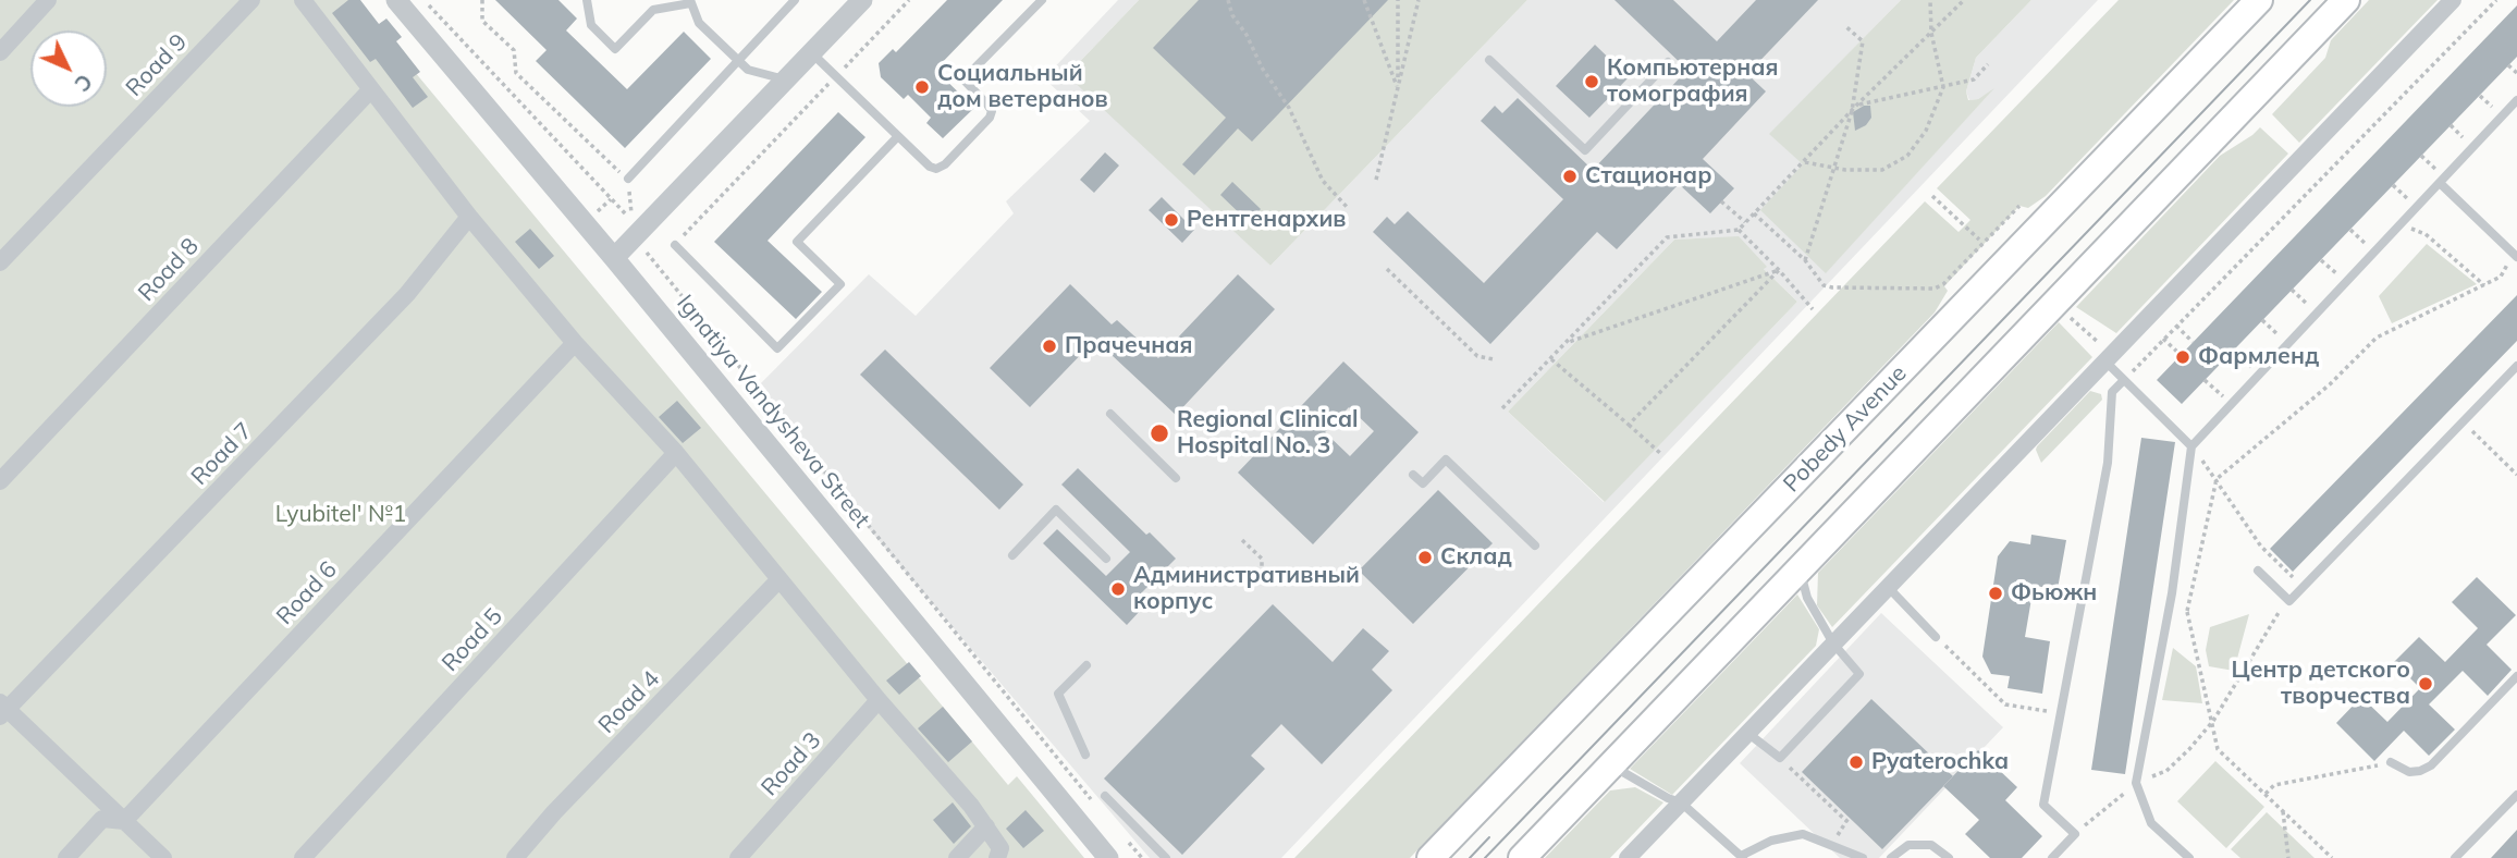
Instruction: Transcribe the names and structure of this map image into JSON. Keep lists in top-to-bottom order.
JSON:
{
  "streets": {
    "main road": ["Pobedy Avenue"],
    "street": [
      "Road 9",
      "Road 8",
      "Ignatiya Vandysheva Street",
      "Road 7",
      "Road 6",
      "Road 5",
      "Road 4",
      "Road 3"
    ]
  },
  "parks": ["Lyubitel' №1"],
  "places": [
    "Компьютерная томография",
    "Социальный дом ветеранов",
    "Стационар",
    "Рентгенархив",
    "Прачечная",
    "Фармленд",
    "Regional Clinical Hospital No. 3",
    "Склад",
    "Административный корпус",
    "Фьюжн",
    "Центр детского творчества",
    "Pyaterochka"
  ],
  "north": "bottom right"
}
